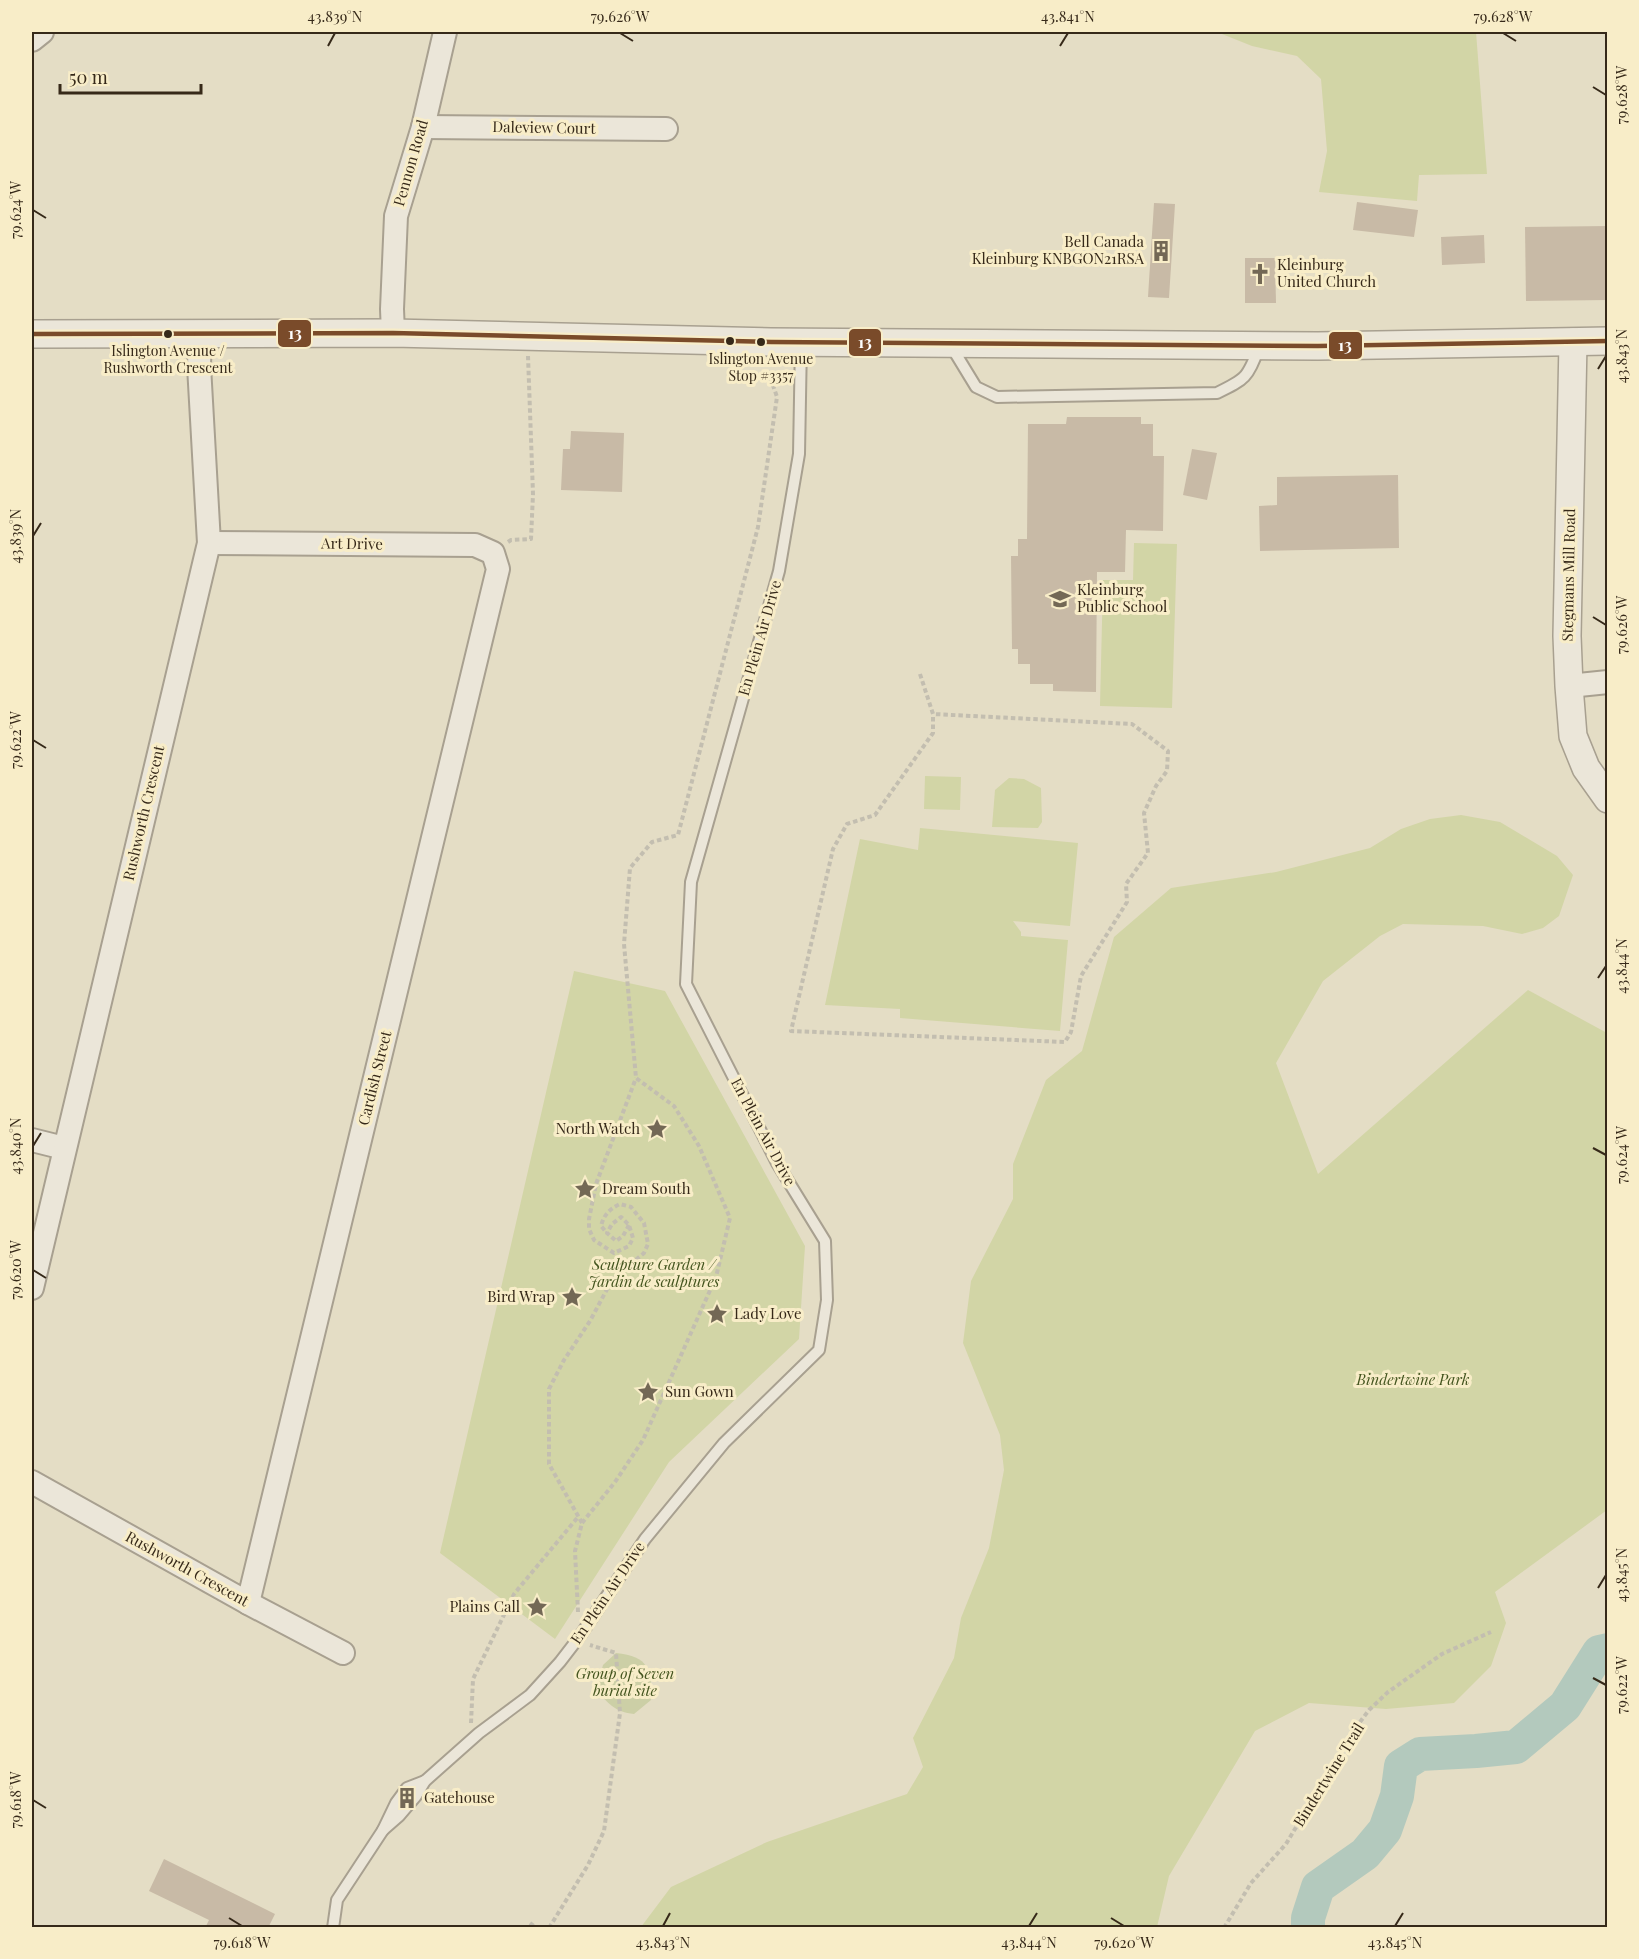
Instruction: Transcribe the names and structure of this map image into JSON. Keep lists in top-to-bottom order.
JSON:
{
  "streets": {
    "street": [
      "Daleview Court",
      "Pennon Road",
      "Art Drive",
      "Stegmans Mill Road",
      "Rushworth Crescent",
      "Cardish Street"
    ],
    "lane": ["En Plein Air Drive"],
    "path": ["Bindertwine Trail"]
  },
  "crossings": [
    ["Daleview Court", "Pennon Road"],
    ["Art Drive", "Rushworth Crescent"],
    ["Art Drive", "Cardish Street"],
    ["Rushworth Crescent", "Cardish Street"]
  ],
  "parks": ["Sculpture Garden / Jardin de sculptures", "Bindertwine Park", "Group of Seven burial site"],
  "places": {
    "building": ["Bell Canada Kleinburg KNBGON21RSA", "Gatehouse"],
    "church": ["Kleinburg United Church"],
    "other": ["Islington Avenue / Rushworth Crescent", "Islington Avenue Stop #3357"],
    "school or university": ["Kleinburg Public School"],
    "place": [
      "North Watch",
      "Dream South",
      "Bird Wrap",
      "Lady Love",
      "Sun Gown",
      "Plains Call"
    ]
  },
  "lines": ["transit line 13"],
  "scale_bar": "50 m",
  "coordinates": [
    "43.839°N",
    "79.626°W",
    "43.841°N",
    "79.628°W",
    "79.624°W",
    "43.843°N",
    "79.622°W",
    "43.844°N",
    "43.840°N",
    "79.620°W",
    "43.845°N",
    "79.618°W"
  ]
}
